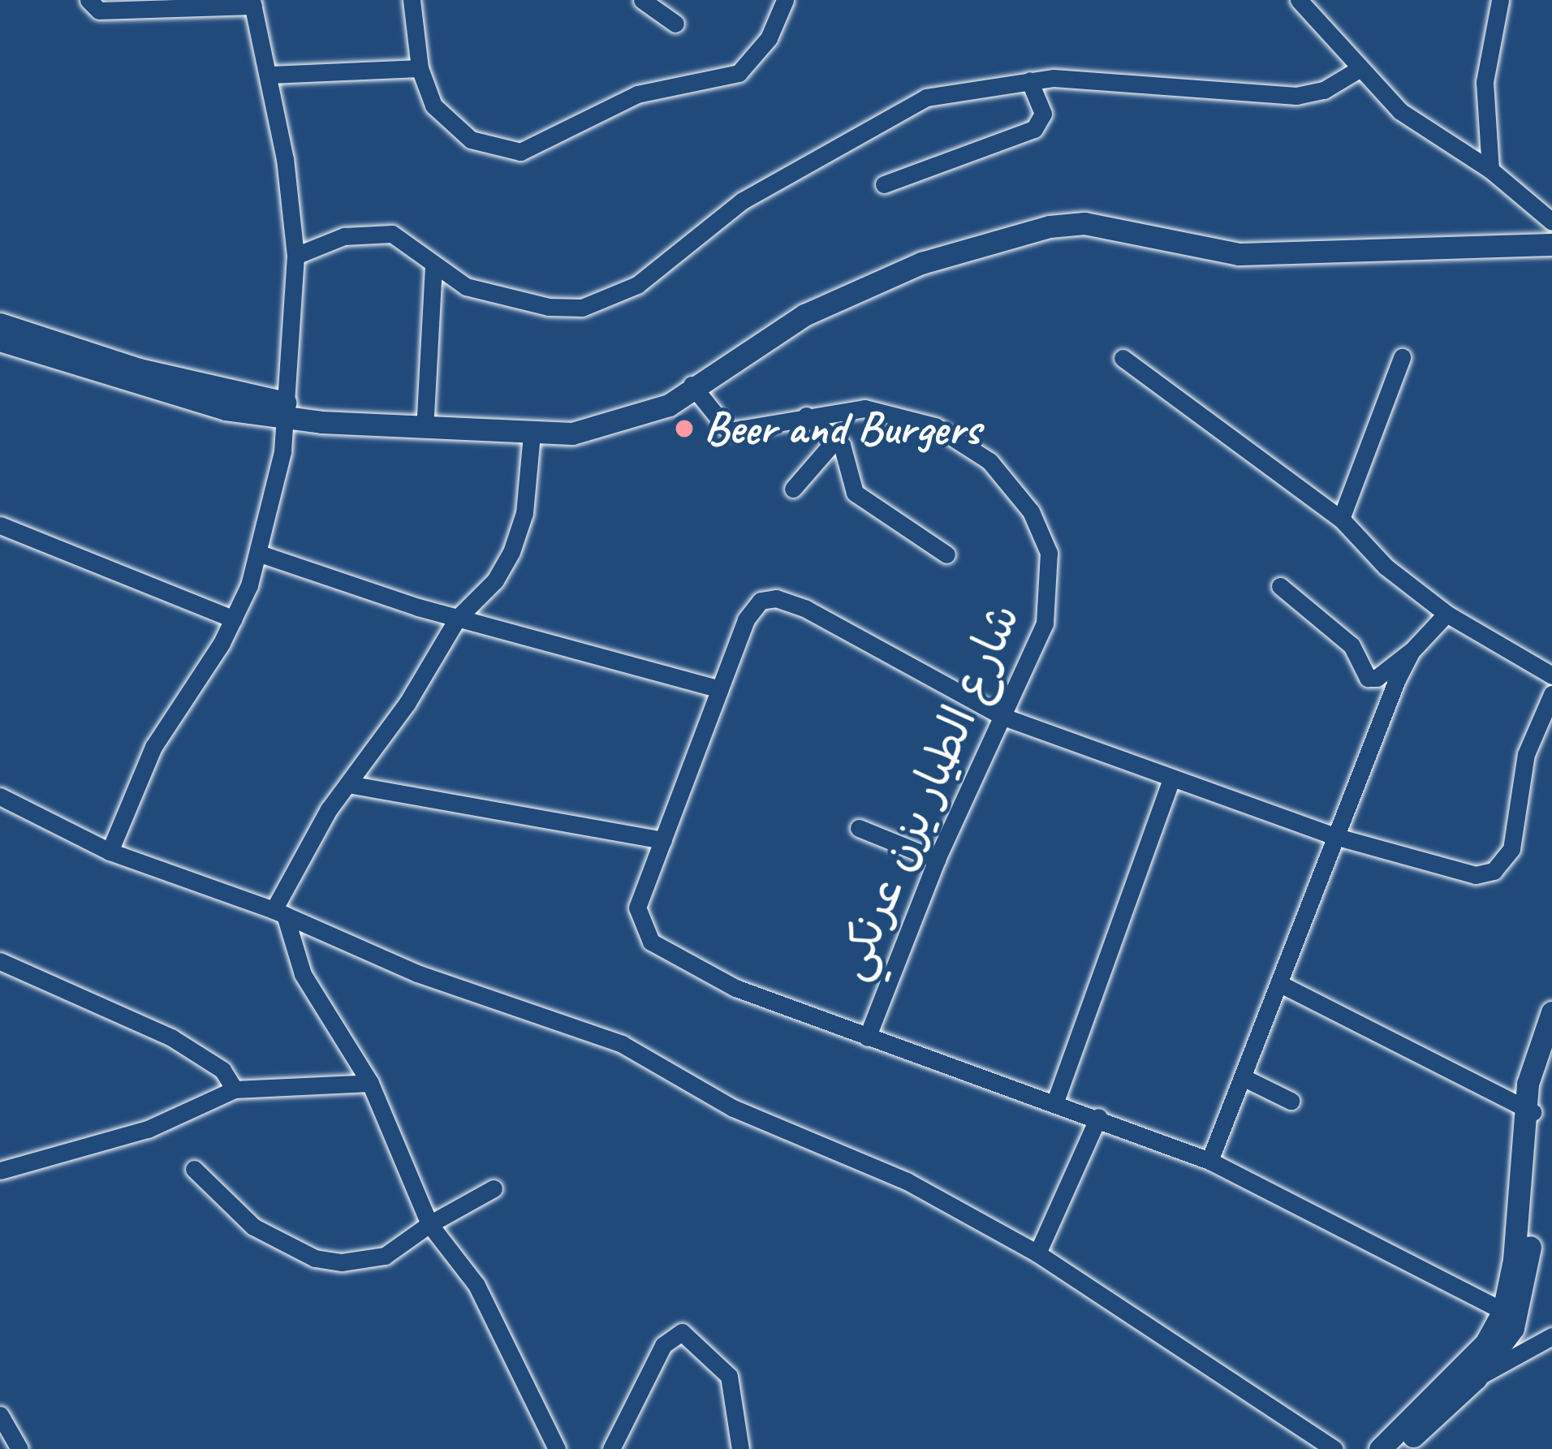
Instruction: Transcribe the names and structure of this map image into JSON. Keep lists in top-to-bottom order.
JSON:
{
  "streets": {
    "street": ["شارع الطيار يزن عرنكي"]
  },
  "places": ["Beer and Burgers"]
}
